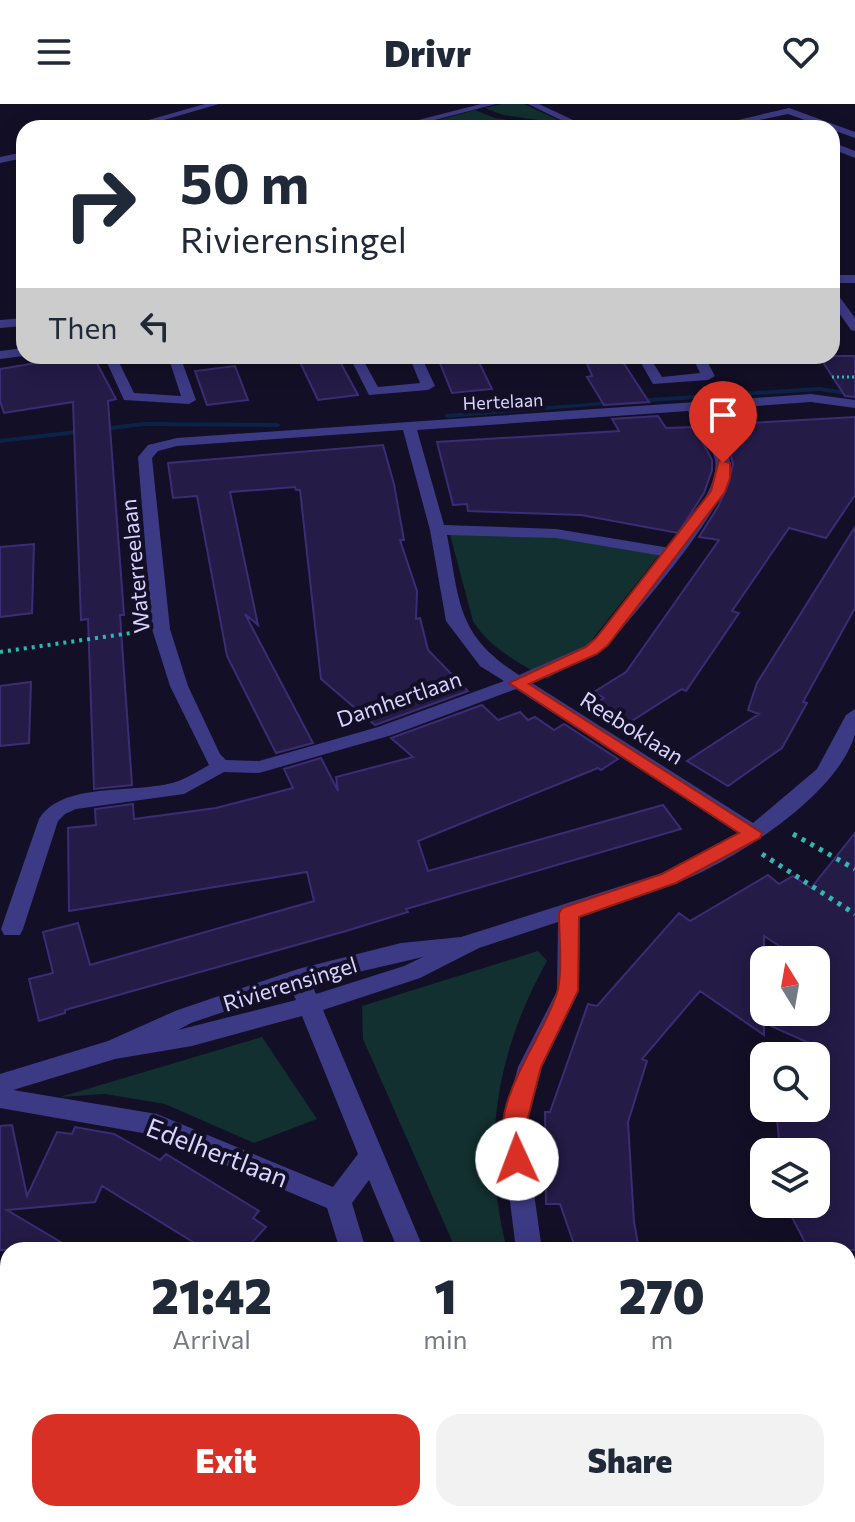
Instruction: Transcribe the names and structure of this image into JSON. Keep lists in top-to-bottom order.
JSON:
{
  "streets": {
    "street": [
      "Hertelaan",
      "Waterreelaan",
      "Damhertlaan",
      "Reeboklaan",
      "Rivierensingel",
      "Edelhertlaan"
    ]
  },
  "crossings": [
    ["Hertelaan", "Waterreelaan"],
    ["Hertelaan", "Damhertlaan"],
    ["Hertelaan", "Reeboklaan"],
    ["Waterreelaan", "Damhertlaan"],
    ["Damhertlaan", "Reeboklaan"],
    ["Reeboklaan", "Rivierensingel"]
  ],
  "north": "top",
  "page": {
    "header": "Drivr",
    "turn": ["50 m", "Rivierensingel"],
    "then": "Then",
    "eta": [
      "21:42",
      "Arrival",
      "1",
      "min",
      "270",
      "m"
    ],
    "buttons": ["Exit", "Share"]
  }
}
